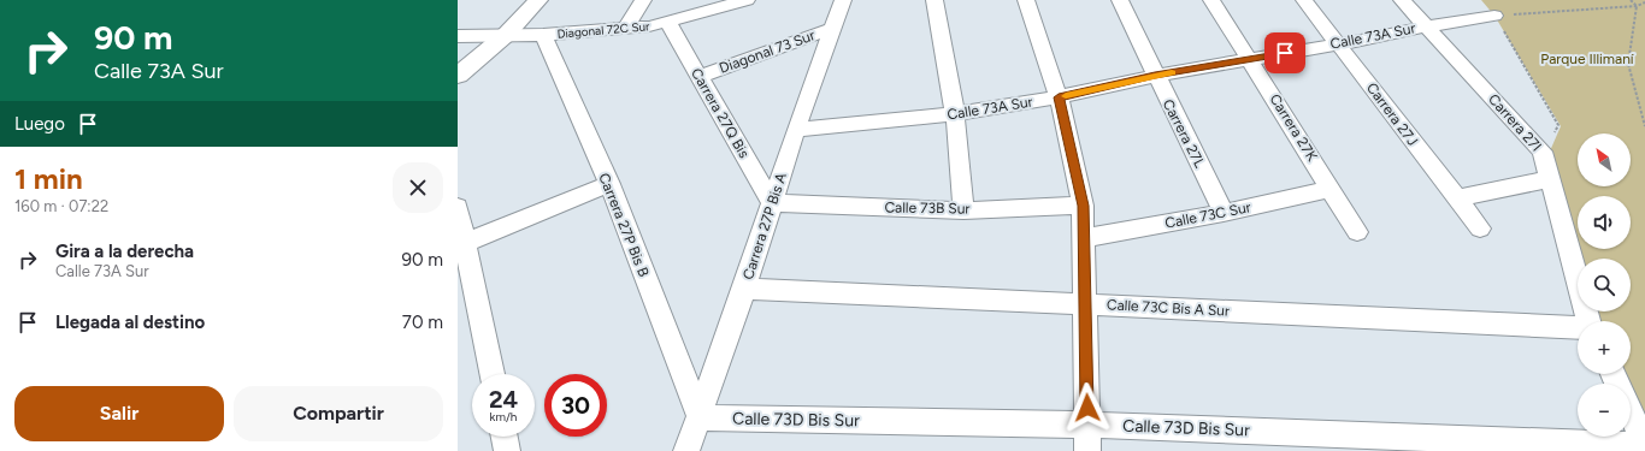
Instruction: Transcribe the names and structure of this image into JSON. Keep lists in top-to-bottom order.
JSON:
{
  "streets": {
    "street": [
      "Diagonal 72C Sur",
      "Calle 73A Sur",
      "Diagonal 73 Sur",
      "Carrera 27Q Bis",
      "Carrera 27J",
      "Carrera 27I",
      "Carrera 27K",
      "Carrera 27L",
      "Calle 73B Sur",
      "Calle 73C Sur",
      "Carrera 27P Bis B",
      "Carrera 27P Bis A",
      "Calle 73C Bis A Sur",
      "Calle 73D Bis Sur"
    ]
  },
  "crossings": [
    ["Diagonal 72C Sur", "Carrera 27Q Bis"],
    ["Diagonal 72C Sur", "Carrera 27P Bis B"],
    ["Calle 73A Sur", "Carrera 27J"],
    ["Calle 73A Sur", "Carrera 27I"],
    ["Calle 73A Sur", "Carrera 27K"],
    ["Calle 73A Sur", "Carrera 27L"],
    ["Calle 73A Sur", "Carrera 27P Bis A"],
    ["Diagonal 73 Sur", "Carrera 27Q Bis"],
    ["Diagonal 73 Sur", "Carrera 27P Bis A"],
    ["Carrera 27Q Bis", "Calle 73B Sur"],
    ["Carrera 27Q Bis", "Carrera 27P Bis A"],
    ["Carrera 27K", "Calle 73C Sur"],
    ["Carrera 27L", "Calle 73C Sur"],
    ["Calle 73B Sur", "Carrera 27P Bis A"],
    ["Carrera 27P Bis B", "Carrera 27P Bis A"],
    ["Carrera 27P Bis B", "Calle 73D Bis Sur"],
    ["Carrera 27P Bis A", "Calle 73C Bis A Sur"],
    ["Carrera 27P Bis A", "Calle 73D Bis Sur"]
  ],
  "parks": ["Parque Illimaní"],
  "north": "top left",
  "page": {
    "turn": ["90 m", "Calle 73A Sur"],
    "then": "Luego",
    "map_buttons": ["+", "−"],
    "heading": ["1 min", "160 m · 07:22"],
    "list": [
      {
        "name": "Gira a la derecha",
        "note": "Calle 73A Sur",
        "value": "90 m"
      },
      {
        "name": "Llegada al destino",
        "value": "70 m"
      }
    ],
    "speed": "24 km/h",
    "limit": "30",
    "buttons": ["Salir", "Compartir"]
  }
}
